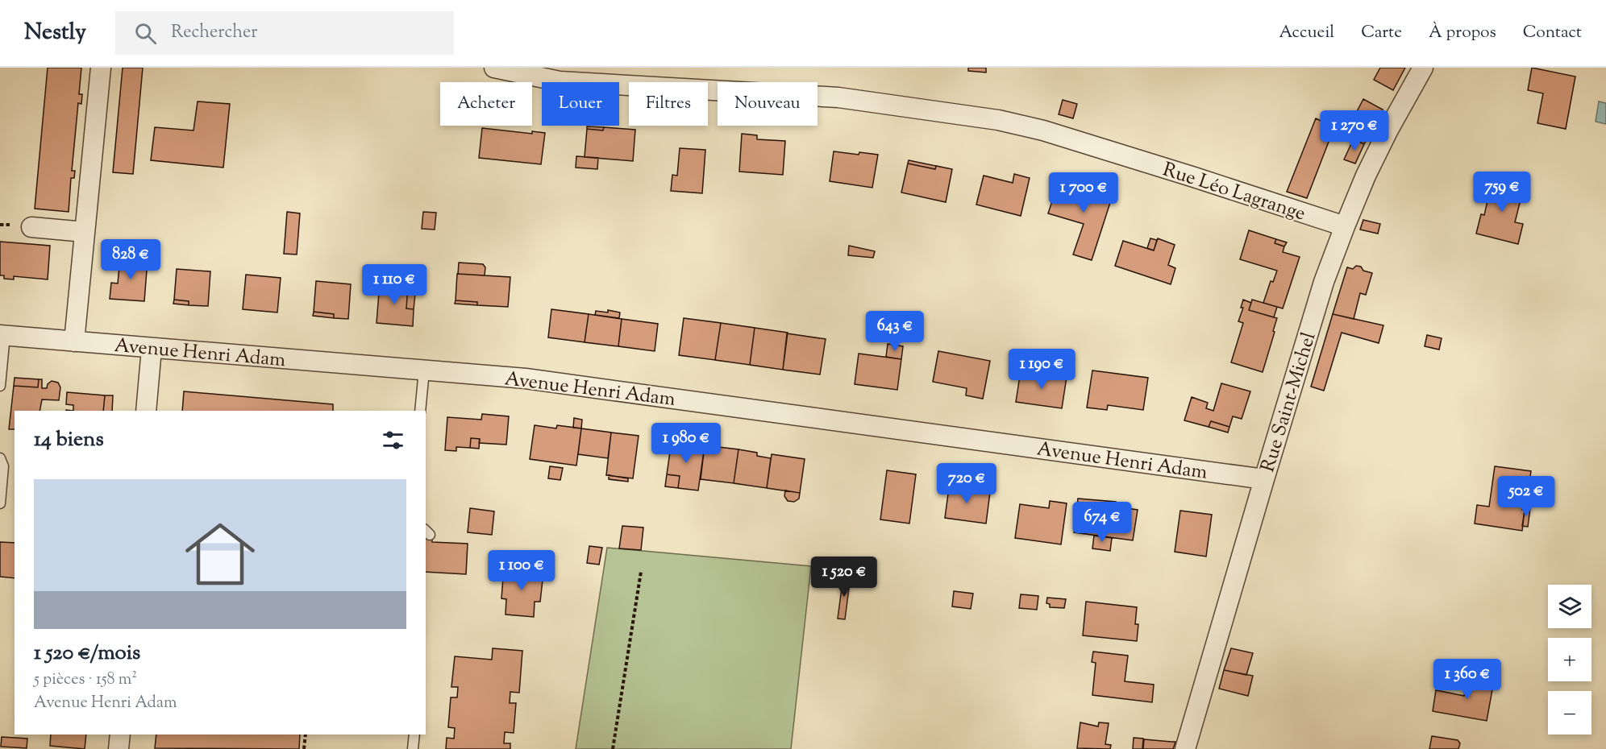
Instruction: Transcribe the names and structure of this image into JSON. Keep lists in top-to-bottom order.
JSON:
{
  "streets": {
    "street": ["Rue Léo Lagrange", "Avenue Henri Adam", "Rue Saint-Michel"]
  },
  "crossings": [
    ["Rue Léo Lagrange", "Rue Saint-Michel"],
    ["Avenue Henri Adam", "Rue Saint-Michel"]
  ],
  "page": {
    "header": "Nestly",
    "search": "Rechercher",
    "nav": [
      "Accueil",
      "Carte",
      "À propos",
      "Contact"
    ],
    "chip": [
      "Acheter",
      "Louer",
      "Filtres",
      "Nouveau"
    ],
    "price": [
      "1 270 €",
      "759 €",
      "1 700 €",
      "828 €",
      "1 110 €",
      "643 €",
      "1 190 €",
      "1 980 €",
      "720 €",
      "502 €",
      "674 €",
      "1 100 €",
      "1 520 €",
      "1 360 €"
    ],
    "heading": "14 biens",
    "list": [
      {
        "name": "1 520 €/mois",
        "note": "5 pièces · 158 m² · Avenue Henri Adam"
      }
    ],
    "map_buttons": ["+", "−"]
  }
}
